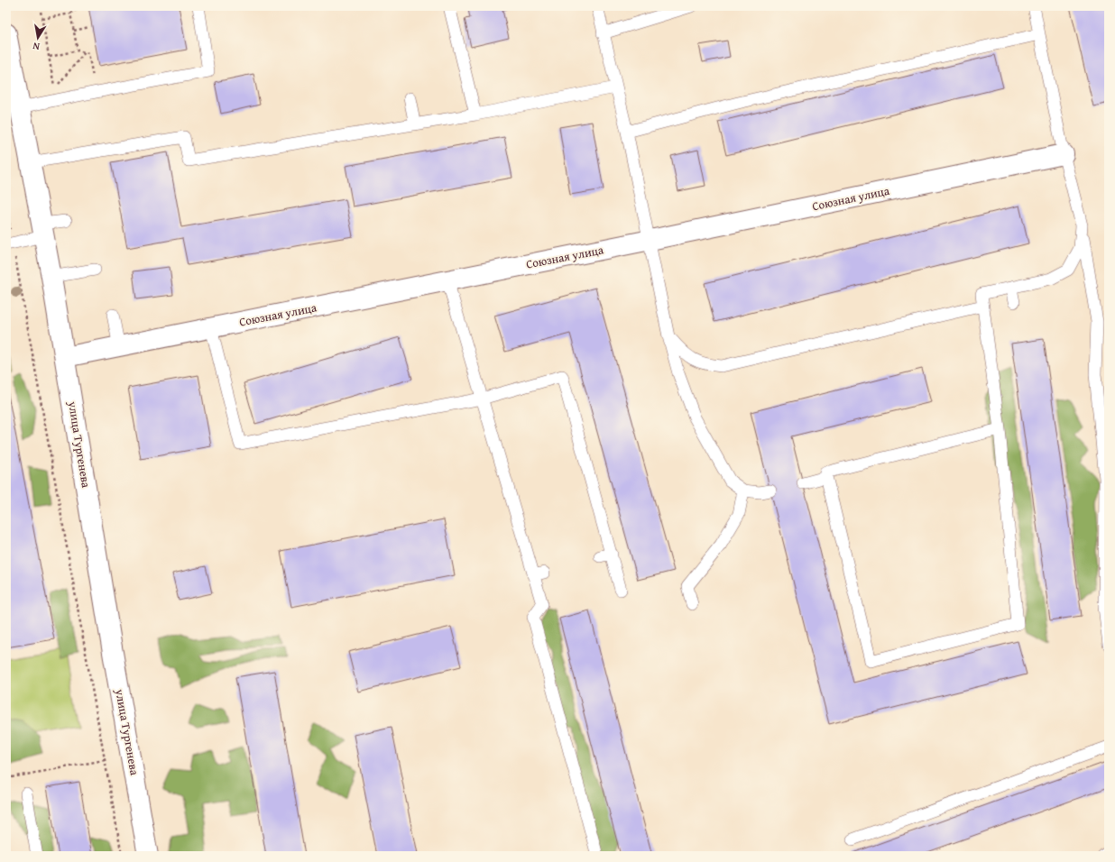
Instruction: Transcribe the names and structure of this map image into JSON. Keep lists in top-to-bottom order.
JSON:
{
  "streets": {
    "street": ["Союзная улица", "улица Тургенева"]
  },
  "crossings": [
    ["Союзная улица", "улица Тургенева"]
  ],
  "north": "bottom"
}
